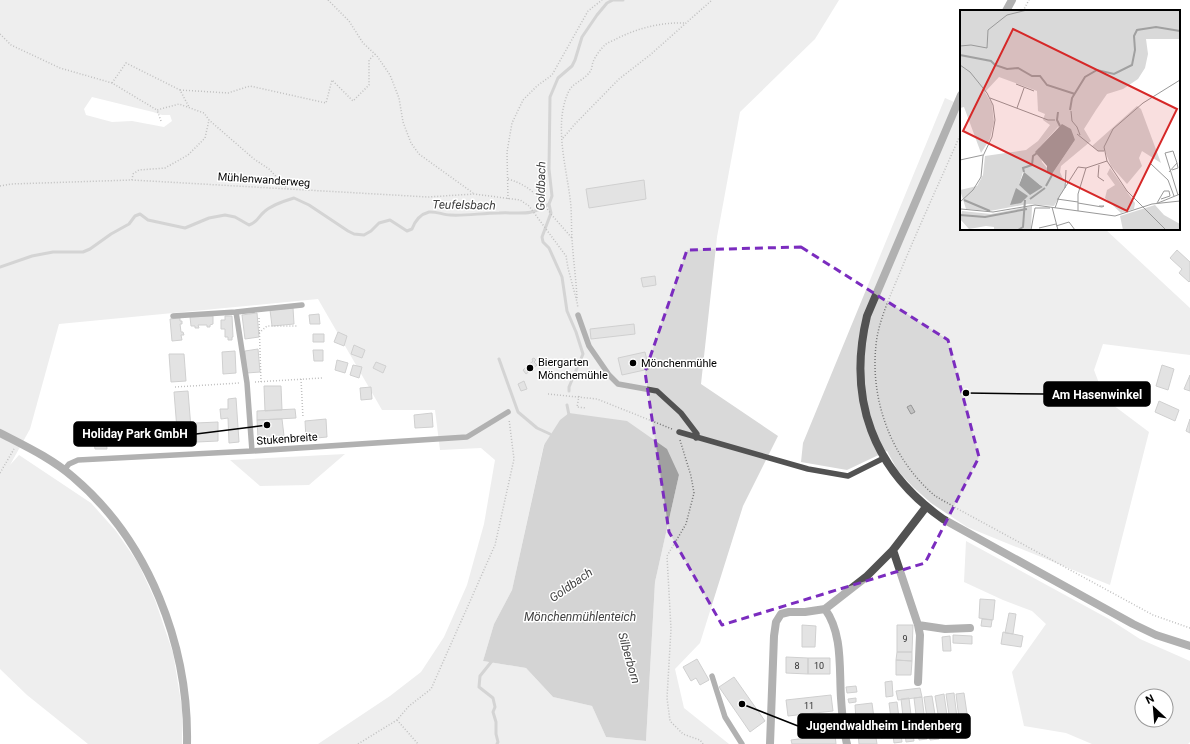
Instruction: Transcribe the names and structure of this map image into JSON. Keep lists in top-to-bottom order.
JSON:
{
  "streets": {
    "lane": ["Stukenbreite"],
    "path": ["Mühlenwanderweg"]
  },
  "water": [
    "Goldbach",
    "Teufelsbach",
    "Mönchenmühlenteich",
    "Silberborn"
  ],
  "places": [
    "Mönchenmühle",
    "Biergarten Mönchemühle",
    "Am Hasenwinkel",
    "Holiday Park GmbH",
    "Jugendwaldheim Lindenberg"
  ],
  "house_numbers": [
    "9",
    "8",
    "10",
    "11"
  ],
  "north": "top left"
}
